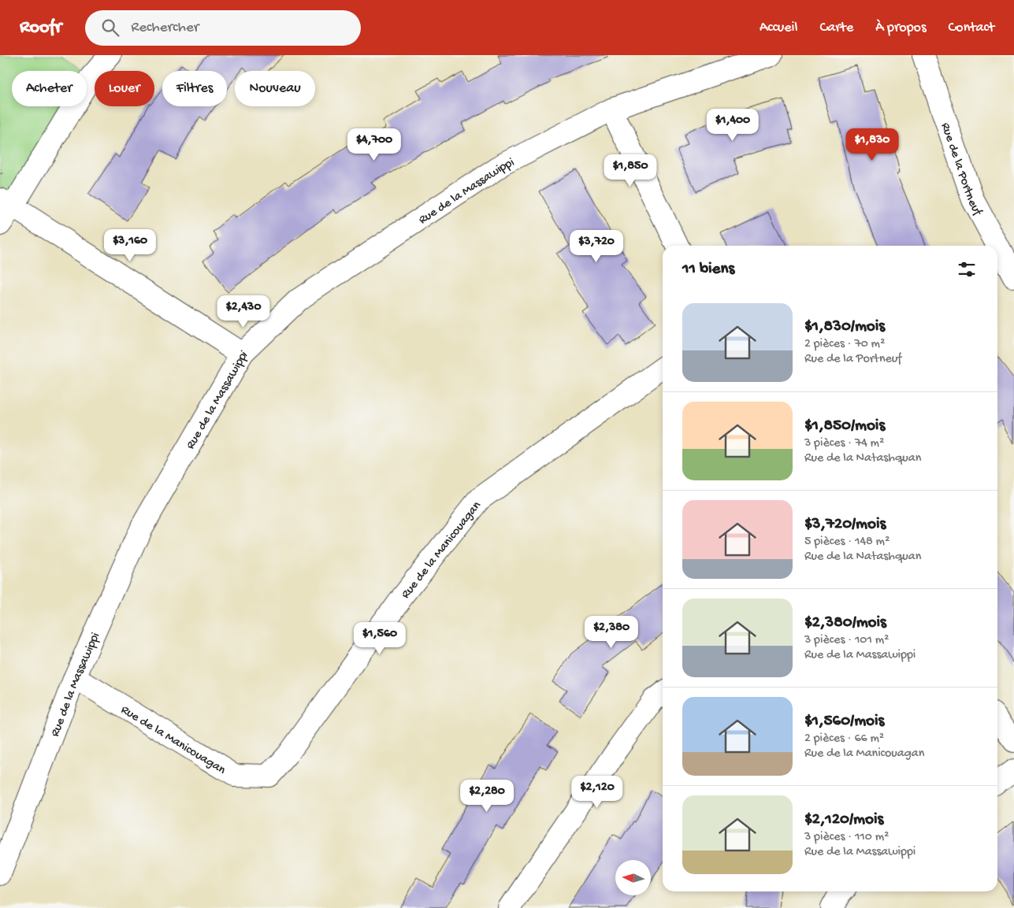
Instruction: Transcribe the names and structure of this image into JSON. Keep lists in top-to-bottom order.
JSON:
{
  "streets": {
    "street": ["Rue de la Portneuf", "Rue de la Massawippi", "Rue de la Manicouagan"]
  },
  "crossings": [
    ["Rue de la Massawippi", "Rue de la Manicouagan"]
  ],
  "north": "left",
  "page": {
    "header": "Roofr",
    "search": "Rechercher",
    "nav": [
      "Accueil",
      "Carte",
      "À propos",
      "Contact"
    ],
    "chip": [
      "Acheter",
      "Louer",
      "Filtres",
      "Nouveau"
    ],
    "price": [
      "$1,400",
      "$4,700",
      "$1,830",
      "$1,850",
      "$3,160",
      "$3,720",
      "$2,430",
      "$2,380",
      "$1,560",
      "$2,120",
      "$2,280"
    ],
    "heading": "11 biens",
    "list": [
      {
        "name": "$1,830/mois",
        "note": "2 pièces · 70 m² · Rue de la Portneuf"
      },
      {
        "name": "$1,850/mois",
        "note": "3 pièces · 74 m² · Rue de la Natashquan"
      },
      {
        "name": "$3,720/mois",
        "note": "5 pièces · 148 m² · Rue de la Natashquan"
      },
      {
        "name": "$2,380/mois",
        "note": "3 pièces · 101 m² · Rue de la Massawippi"
      },
      {
        "name": "$1,560/mois",
        "note": "2 pièces · 66 m² · Rue de la Manicouagan"
      },
      {
        "name": "$2,120/mois",
        "note": "3 pièces · 110 m² · Rue de la Massawippi"
      }
    ]
  }
}
